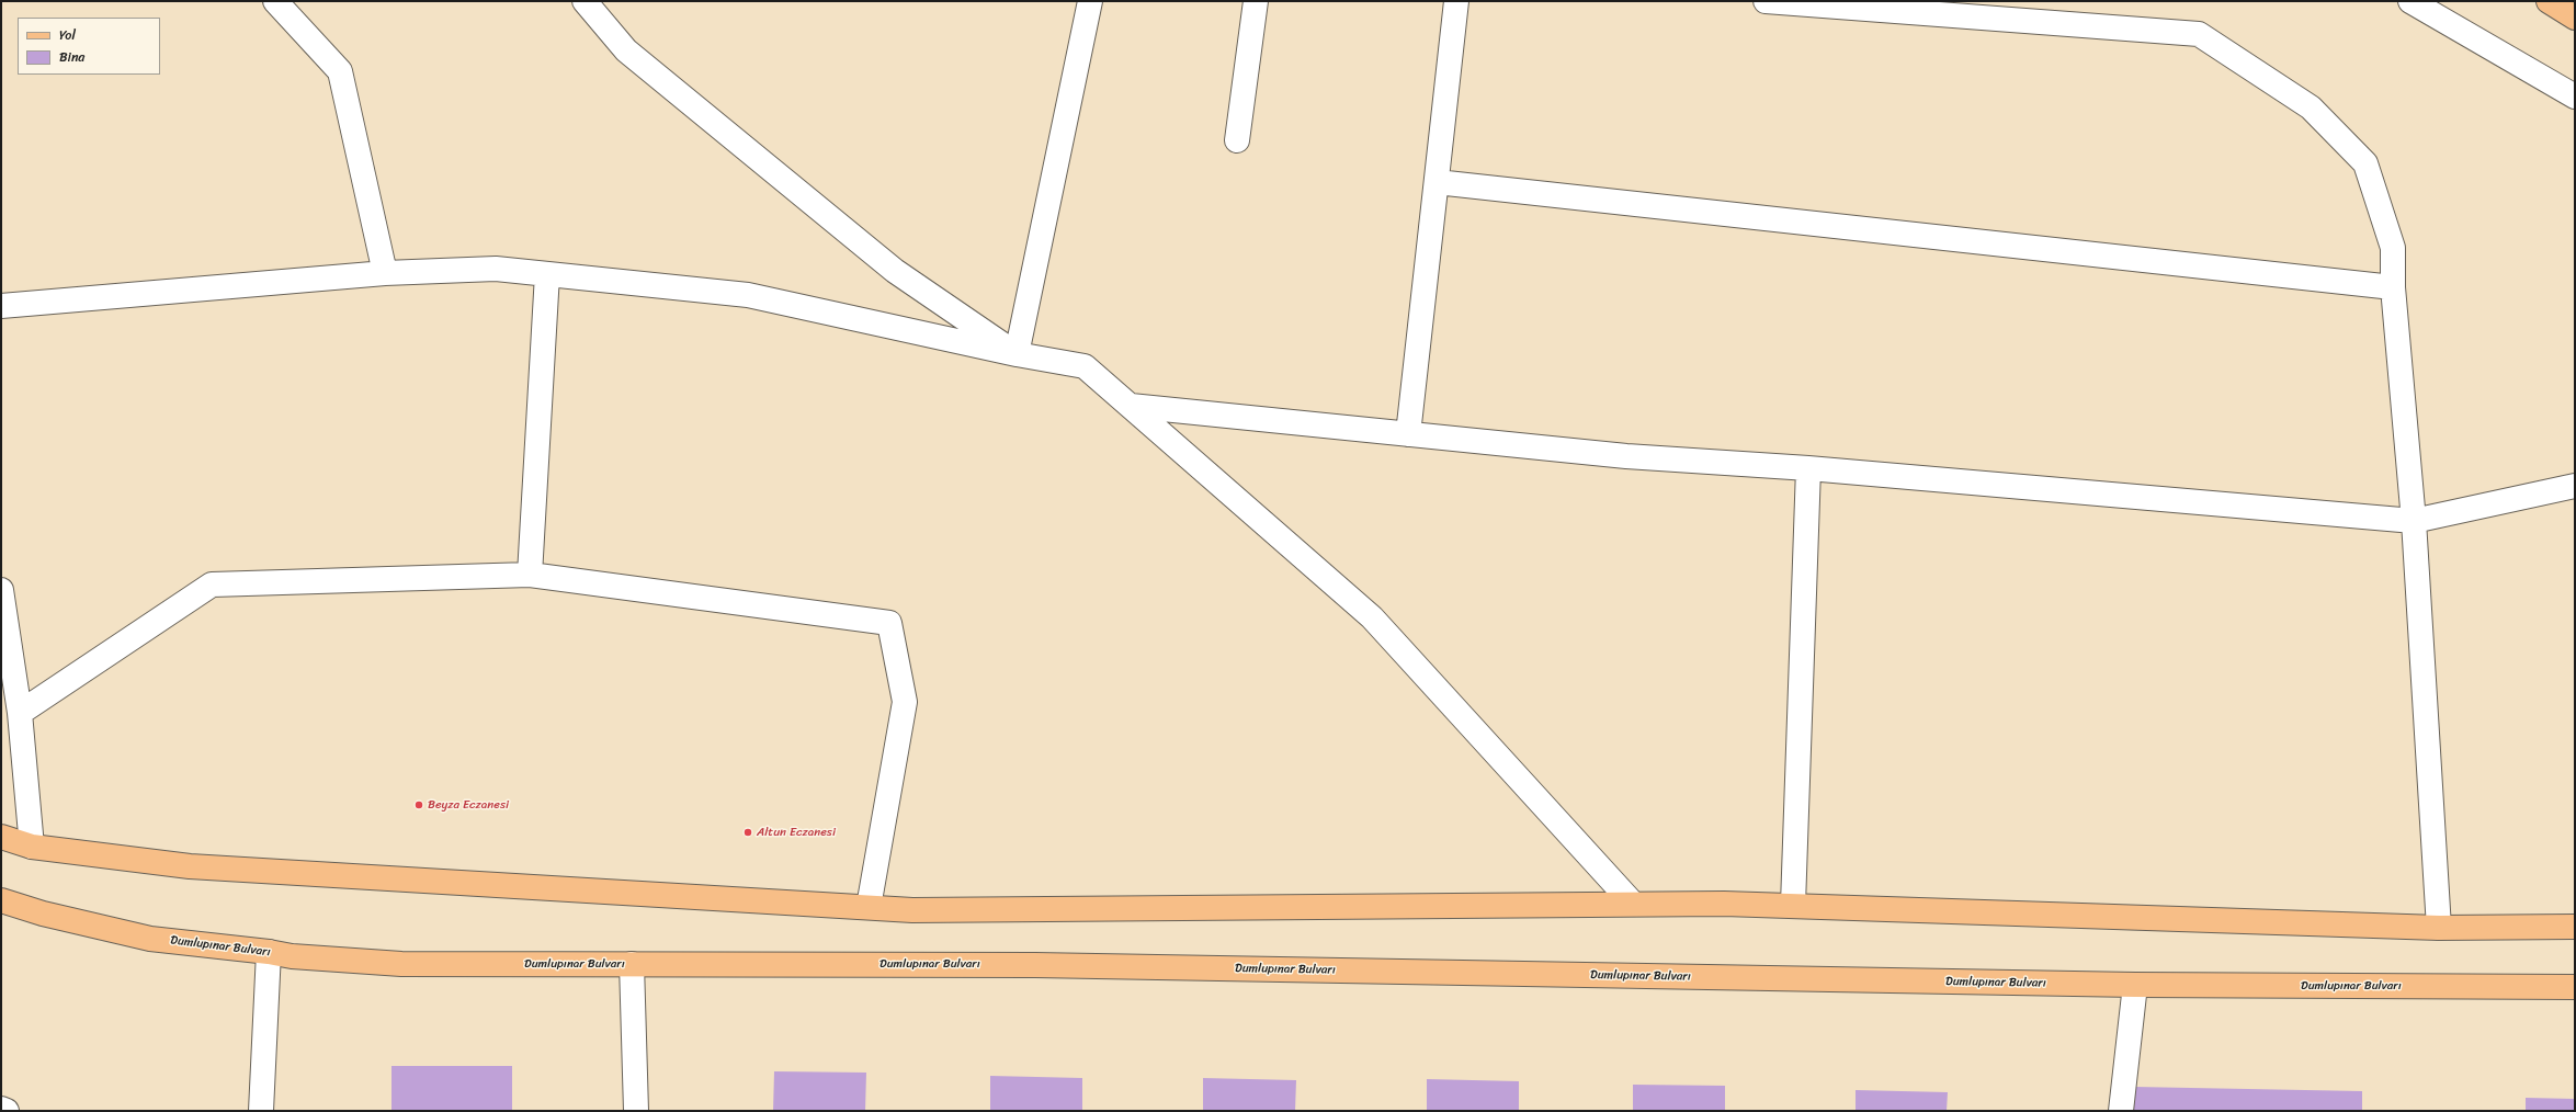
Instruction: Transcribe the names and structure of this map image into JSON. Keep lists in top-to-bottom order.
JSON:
{
  "streets": {
    "main road": ["Dumlupınar Bulvarı"]
  },
  "places": ["Beyza Eczanesi", "Altun Eczanesi"],
  "legend": ["Yol", "Bina"]
}
